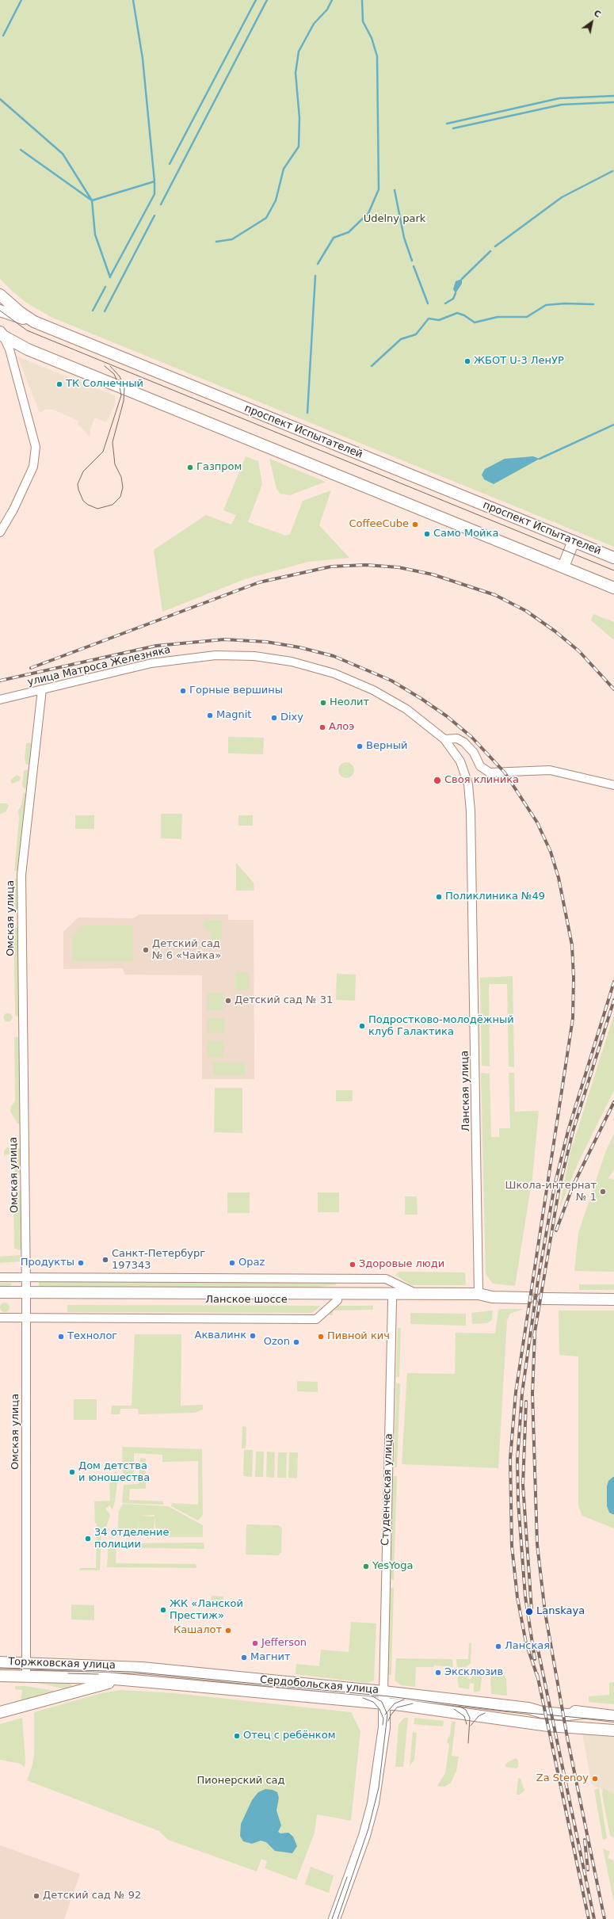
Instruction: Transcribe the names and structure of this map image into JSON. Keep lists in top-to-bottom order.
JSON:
{
  "streets": {
    "main road": [
      "проспект Испытателей",
      "Ланское шоссе",
      "Студенческая улица",
      "Торжковская улица",
      "Сердобольская улица"
    ],
    "street": ["улица Матроса Железняка", "Омская улица", "Ланская улица"]
  },
  "crossings": [
    ["улица Матроса Железняка", "Омская улица"],
    ["улица Матроса Железняка", "Ланская улица"],
    ["Омская улица", "Ланское шоссе"],
    ["Омская улица", "Торжковская улица"],
    ["Ланская улица", "Ланское шоссе"],
    ["Ланское шоссе", "Студенческая улица"],
    ["Студенческая улица", "Сердобольская улица"],
    ["Торжковская улица", "Сердобольская улица"]
  ],
  "parks": ["Udelny park", "Пионерский сад"],
  "places": [
    "ЖБОТ U-3 ЛенУР",
    "ТК Солнечный",
    "Газпром",
    "CoffeeCube",
    "Само Мойка",
    "Горные вершины",
    "Неолит",
    "Magnit",
    "Dixy",
    "Алоэ",
    "Верный",
    "Своя клиника",
    "Поликлиника №49",
    "Детский сад № 6 «Чайка»",
    "Детский сад № 31",
    "Подростково-молодёжный клуб Галактика",
    "Школа-интернат № 1",
    "Санкт-Петербург 197343",
    "Продукты",
    "Opaz",
    "Здоровые люди",
    "Аквалинк",
    "Технолог",
    "Пивной кич",
    "Ozon",
    "Дом детства и юношества",
    "34 отделение полиции",
    "YesYoga",
    "ЖК «Ланской Престиж»",
    "Lanskaya",
    "Кашалот",
    "Jefferson",
    "Ланская",
    "Магнит",
    "Эксклюзив",
    "Отец с ребёнком",
    "Za Stenoy",
    "Детский сад № 92"
  ],
  "north": "top right"
}
